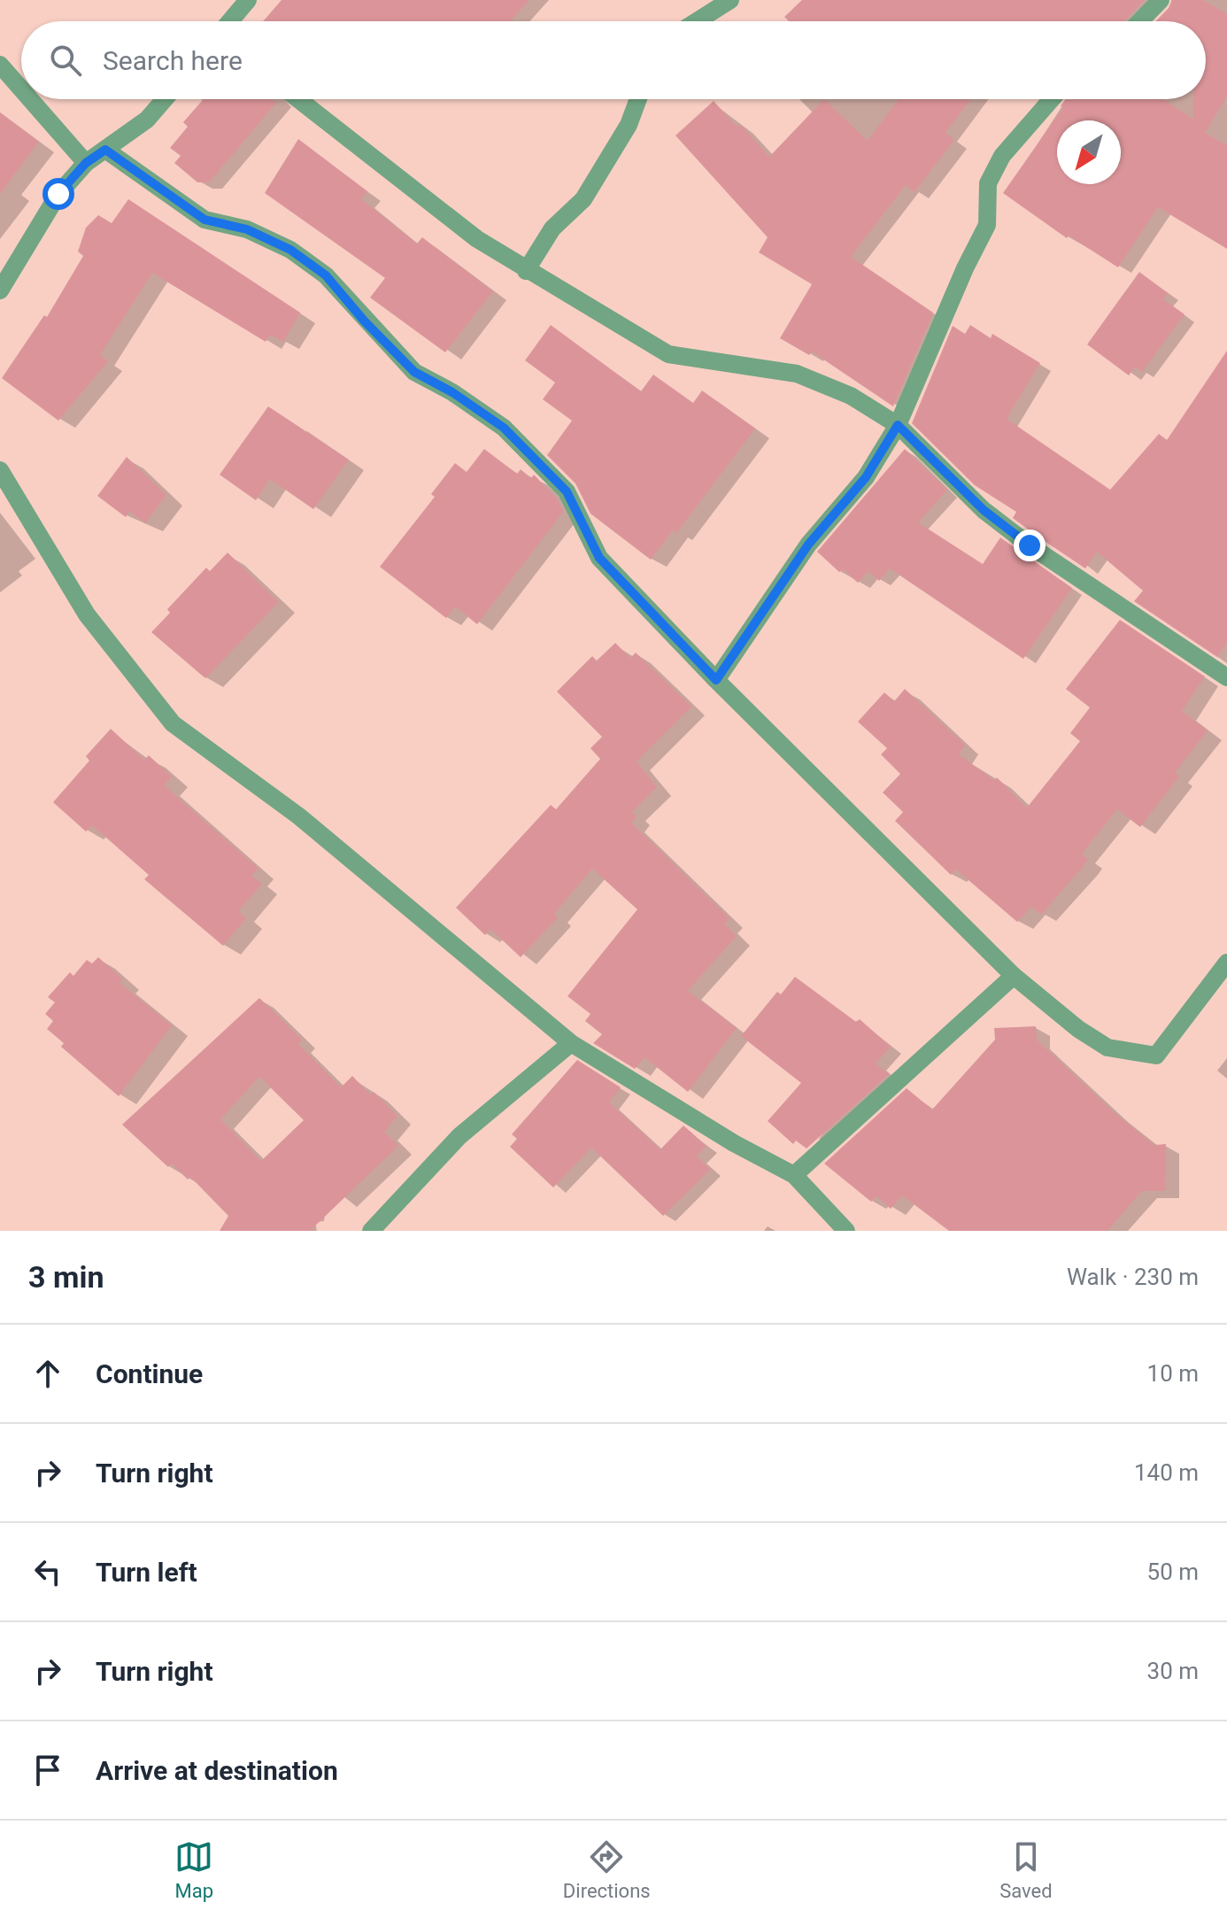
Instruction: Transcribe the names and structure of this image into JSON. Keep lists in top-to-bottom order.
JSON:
{
  "north": "bottom left",
  "page": {
    "search": "Search here",
    "heading": ["3 min", "Walk · 230 m"],
    "list": [
      ["Continue", "10 m"],
      ["Turn right", "140 m"],
      ["Turn left", "50 m"],
      ["Turn right", "30 m"],
      "Arrive at destination"
    ],
    "nav": ["Map", "Directions", "Saved"]
  }
}
